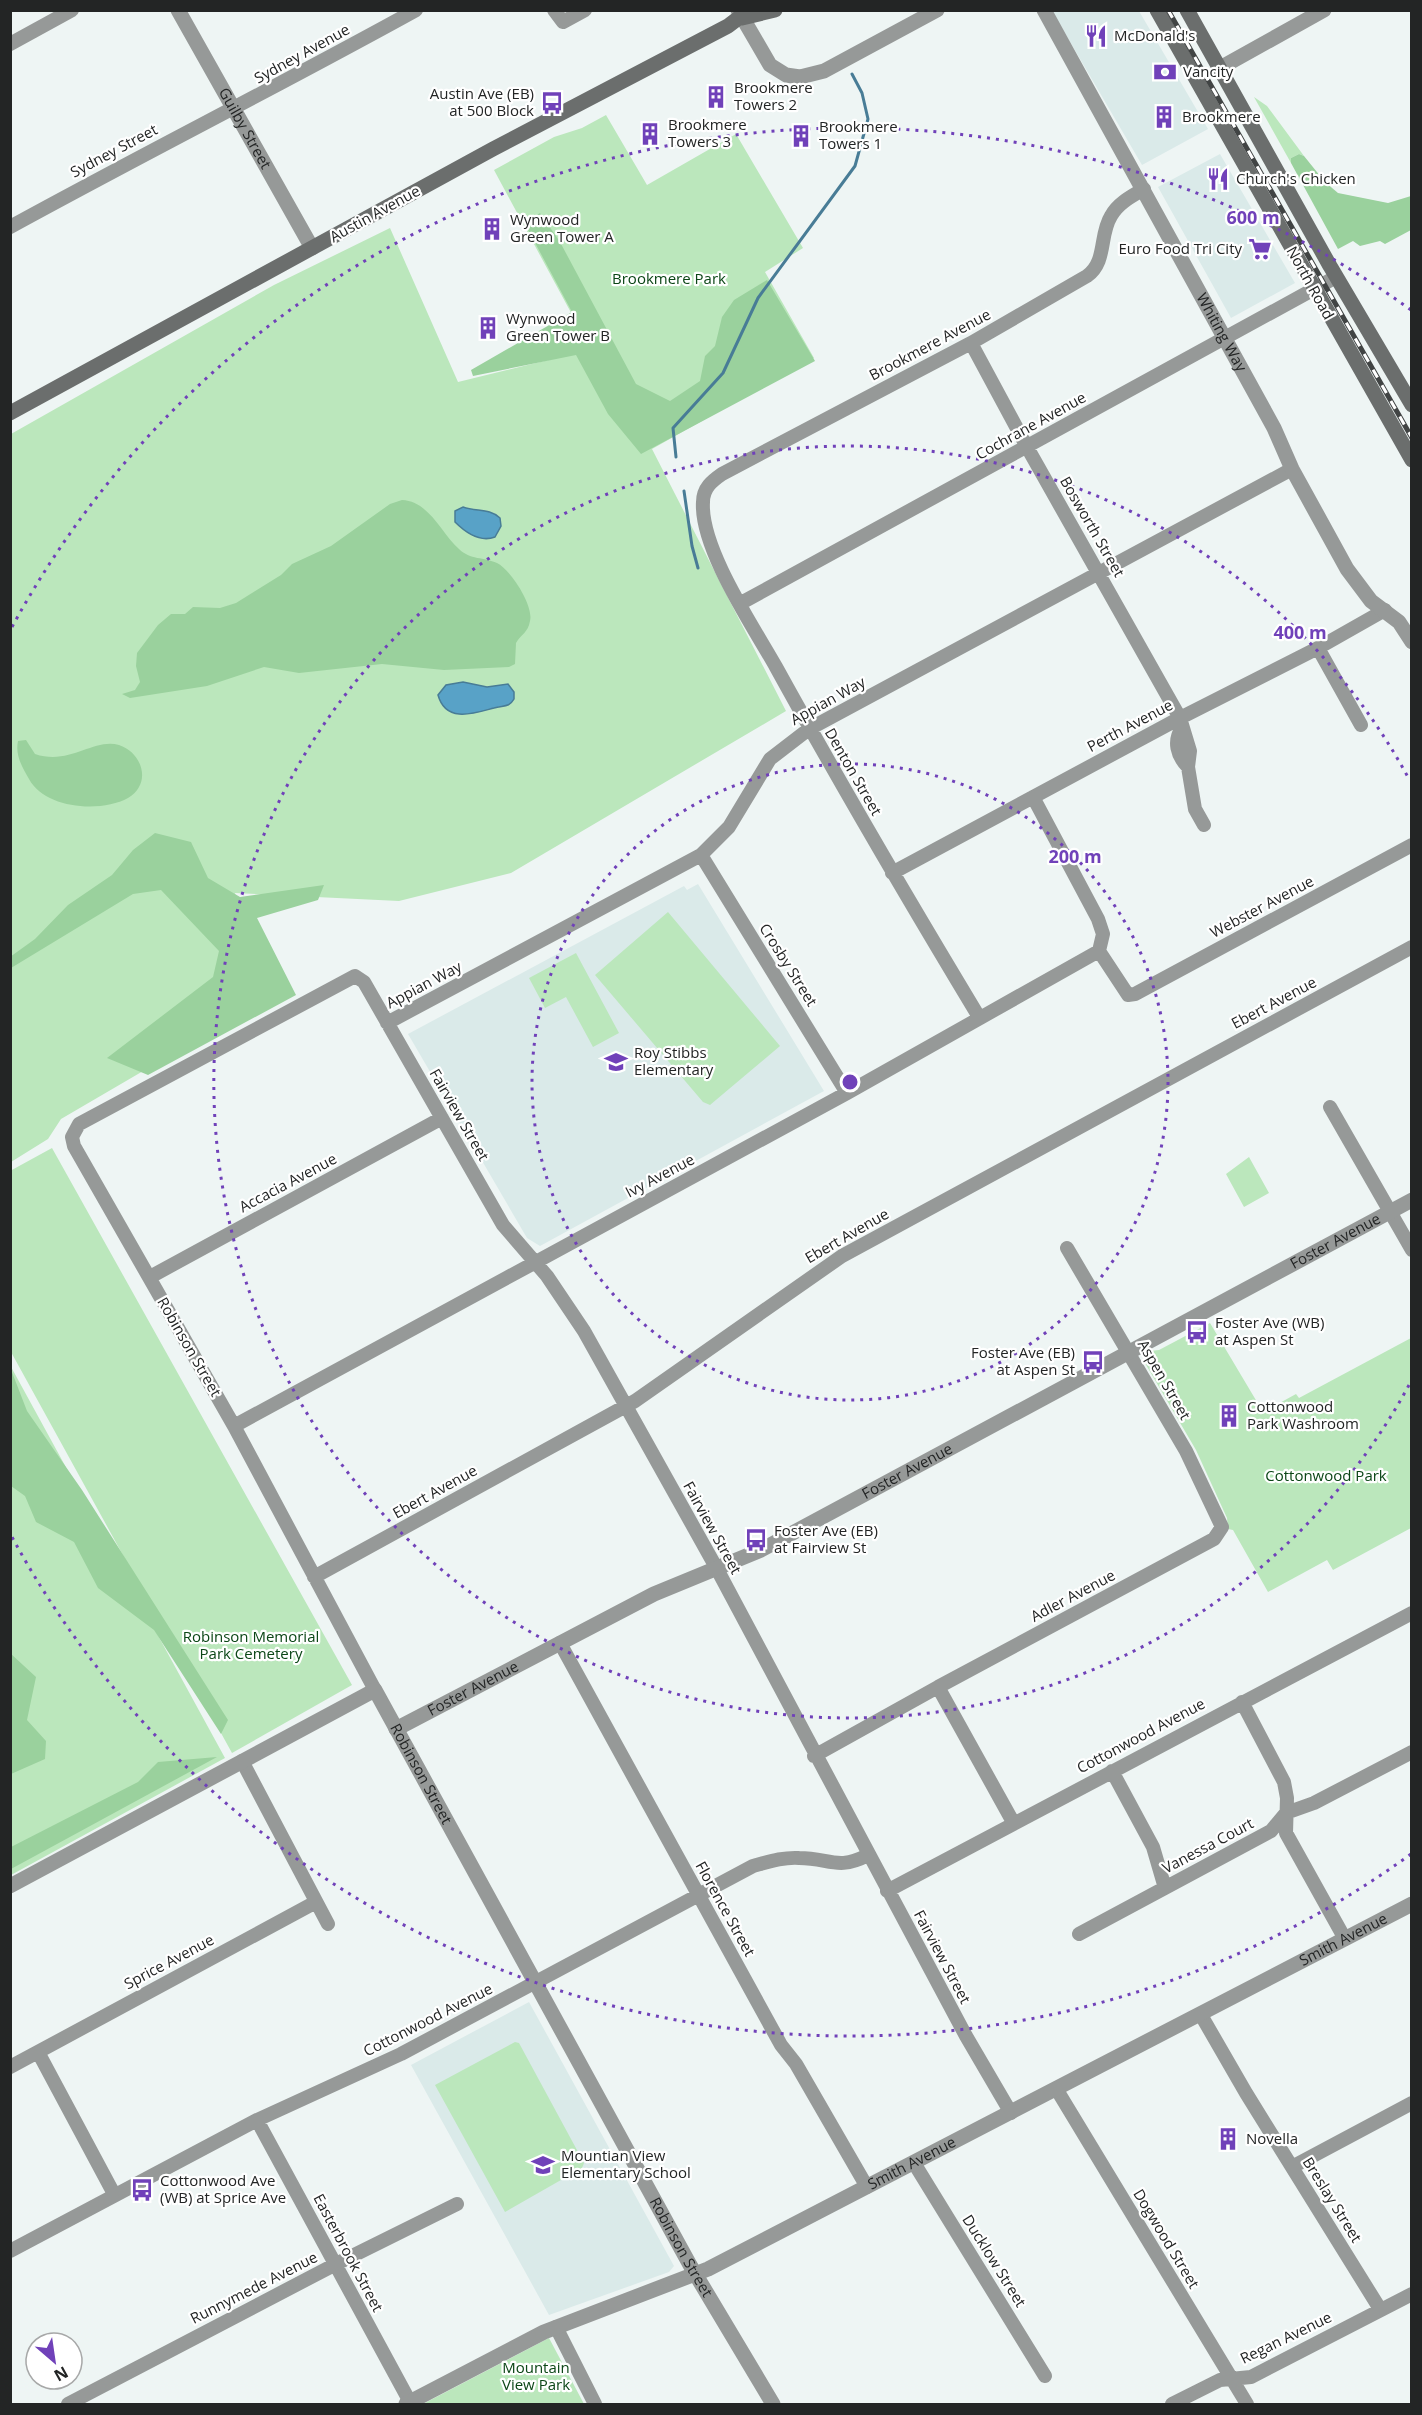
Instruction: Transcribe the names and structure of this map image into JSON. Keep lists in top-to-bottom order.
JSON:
{
  "streets": {
    "main road": ["Austin Avenue", "North Road"],
    "street": [
      "Sydney Avenue",
      "Guilby Street",
      "Sydney Street",
      "Whiting Way",
      "Brookmere Avenue",
      "Cochrane Avenue",
      "Bosworth Street",
      "Appian Way",
      "Perth Avenue",
      "Denton Street",
      "Webster Avenue",
      "Crosby Street",
      "Ebert Avenue",
      "Fairview Street",
      "Ivy Avenue",
      "Accacia Avenue",
      "Foster Avenue",
      "Robinson Street",
      "Aspen Street",
      "Adler Avenue",
      "Cottonwood Avenue",
      "Vanessa Court",
      "Florence Street",
      "Smith Avenue",
      "Sprice Avenue",
      "Breslay Street",
      "Dogwood Street",
      "Easterbrook Street",
      "Ducklow Street",
      "Runnymede Avenue",
      "Regan Avenue"
    ]
  },
  "crossings": [
    ["Sydney Avenue", "Guilby Street"],
    ["Sydney Avenue", "Sydney Street"],
    ["Guilby Street", "Sydney Street"],
    ["Guilby Street", "Austin Avenue"],
    ["North Road", "Cochrane Avenue"],
    ["Whiting Way", "Brookmere Avenue"],
    ["Whiting Way", "Cochrane Avenue"],
    ["Whiting Way", "Appian Way"],
    ["Whiting Way", "Perth Avenue"],
    ["Brookmere Avenue", "Bosworth Street"],
    ["Brookmere Avenue", "Denton Street"],
    ["Cochrane Avenue", "Bosworth Street"],
    ["Cochrane Avenue", "Denton Street"],
    ["Bosworth Street", "Appian Way"],
    ["Bosworth Street", "Perth Avenue"],
    ["Appian Way", "Denton Street"],
    ["Appian Way", "Crosby Street"],
    ["Appian Way", "Fairview Street"],
    ["Perth Avenue", "Denton Street"],
    ["Denton Street", "Ivy Avenue"],
    ["Webster Avenue", "Ivy Avenue"],
    ["Crosby Street", "Ivy Avenue"],
    ["Ebert Avenue", "Fairview Street"],
    ["Ebert Avenue", "Robinson Street"],
    ["Fairview Street", "Ivy Avenue"],
    ["Fairview Street", "Accacia Avenue"],
    ["Fairview Street", "Foster Avenue"],
    ["Fairview Street", "Robinson Street"],
    ["Fairview Street", "Adler Avenue"],
    ["Fairview Street", "Cottonwood Avenue"],
    ["Fairview Street", "Smith Avenue"],
    ["Ivy Avenue", "Robinson Street"],
    ["Accacia Avenue", "Robinson Street"],
    ["Foster Avenue", "Robinson Street"],
    ["Foster Avenue", "Aspen Street"],
    ["Foster Avenue", "Florence Street"],
    ["Robinson Street", "Cottonwood Avenue"],
    ["Robinson Street", "Smith Avenue"],
    ["Aspen Street", "Adler Avenue"],
    ["Cottonwood Avenue", "Florence Street"],
    ["Cottonwood Avenue", "Easterbrook Street"],
    ["Florence Street", "Smith Avenue"],
    ["Smith Avenue", "Breslay Street"],
    ["Smith Avenue", "Dogwood Street"],
    ["Smith Avenue", "Easterbrook Street"],
    ["Smith Avenue", "Ducklow Street"],
    ["Breslay Street", "Regan Avenue"],
    ["Dogwood Street", "Regan Avenue"],
    ["Easterbrook Street", "Runnymede Avenue"]
  ],
  "parks": [
    "Brookmere Park",
    "Cottonwood Park",
    "Robinson Memorial Park Cemetery",
    "Mountain View Park"
  ],
  "places": {
    "restaurant": ["McDonald's", "Church's Chicken"],
    "bank": ["Vancity"],
    "building": [
      "Brookmere Towers 2",
      "Brookmere",
      "Brookmere Towers 3",
      "Brookmere Towers 1",
      "Wynwood Green Tower A",
      "Wynwood Green Tower B",
      "Cottonwood Park Washroom",
      "Novella"
    ],
    "bus stop": [
      "Austin Ave (EB) at 500 Block",
      "Foster Ave (WB) at Aspen St",
      "Foster Ave (EB) at Aspen St",
      "Foster Ave (EB) at Fairview St",
      "Cottonwood Ave (WB) at Sprice Ave"
    ],
    "supermarket": ["Euro Food Tri City"],
    "school or university": ["Roy Stibbs Elementary", "Mountian View Elementary School"]
  },
  "north": "bottom right",
  "rings": ["600 m", "400 m", "200 m"]
}
